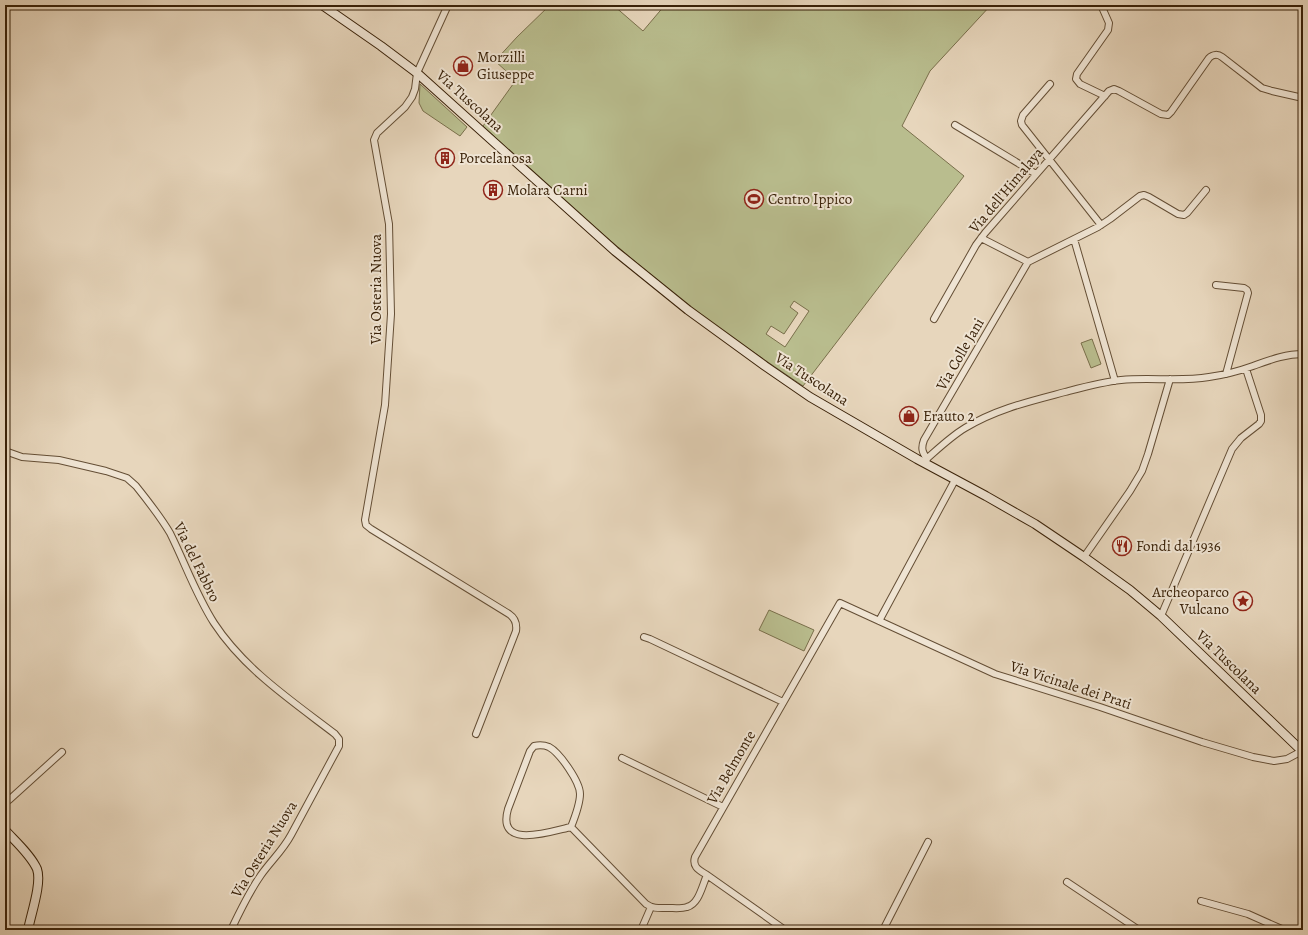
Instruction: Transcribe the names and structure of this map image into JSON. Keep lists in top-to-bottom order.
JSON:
{
  "streets": {
    "main road": ["Via Tuscolana"],
    "street": [
      "Via dell'Himalaya",
      "Via Osteria Nuova",
      "Via Colle Jani",
      "Via del Fabbro",
      "Via Vicinale dei Prati",
      "Via Belmonte"
    ]
  },
  "crossings": [
    ["Via Tuscolana", "Via Osteria Nuova"],
    ["Via Tuscolana", "Via Colle Jani"],
    ["Via Tuscolana", "Via Vicinale dei Prati"],
    ["Via Osteria Nuova", "Via del Fabbro"],
    ["Via Vicinale dei Prati", "Via Belmonte"]
  ],
  "places": {
    "shop": ["Morzilli Giuseppe", "Erauto 2"],
    "building": ["Porcelanosa", "Molara Carni"],
    "sports": ["Centro Ippico"],
    "restaurant": ["Fondi dal 1936"],
    "place": ["Archeoparco Vulcano"]
  }
}
